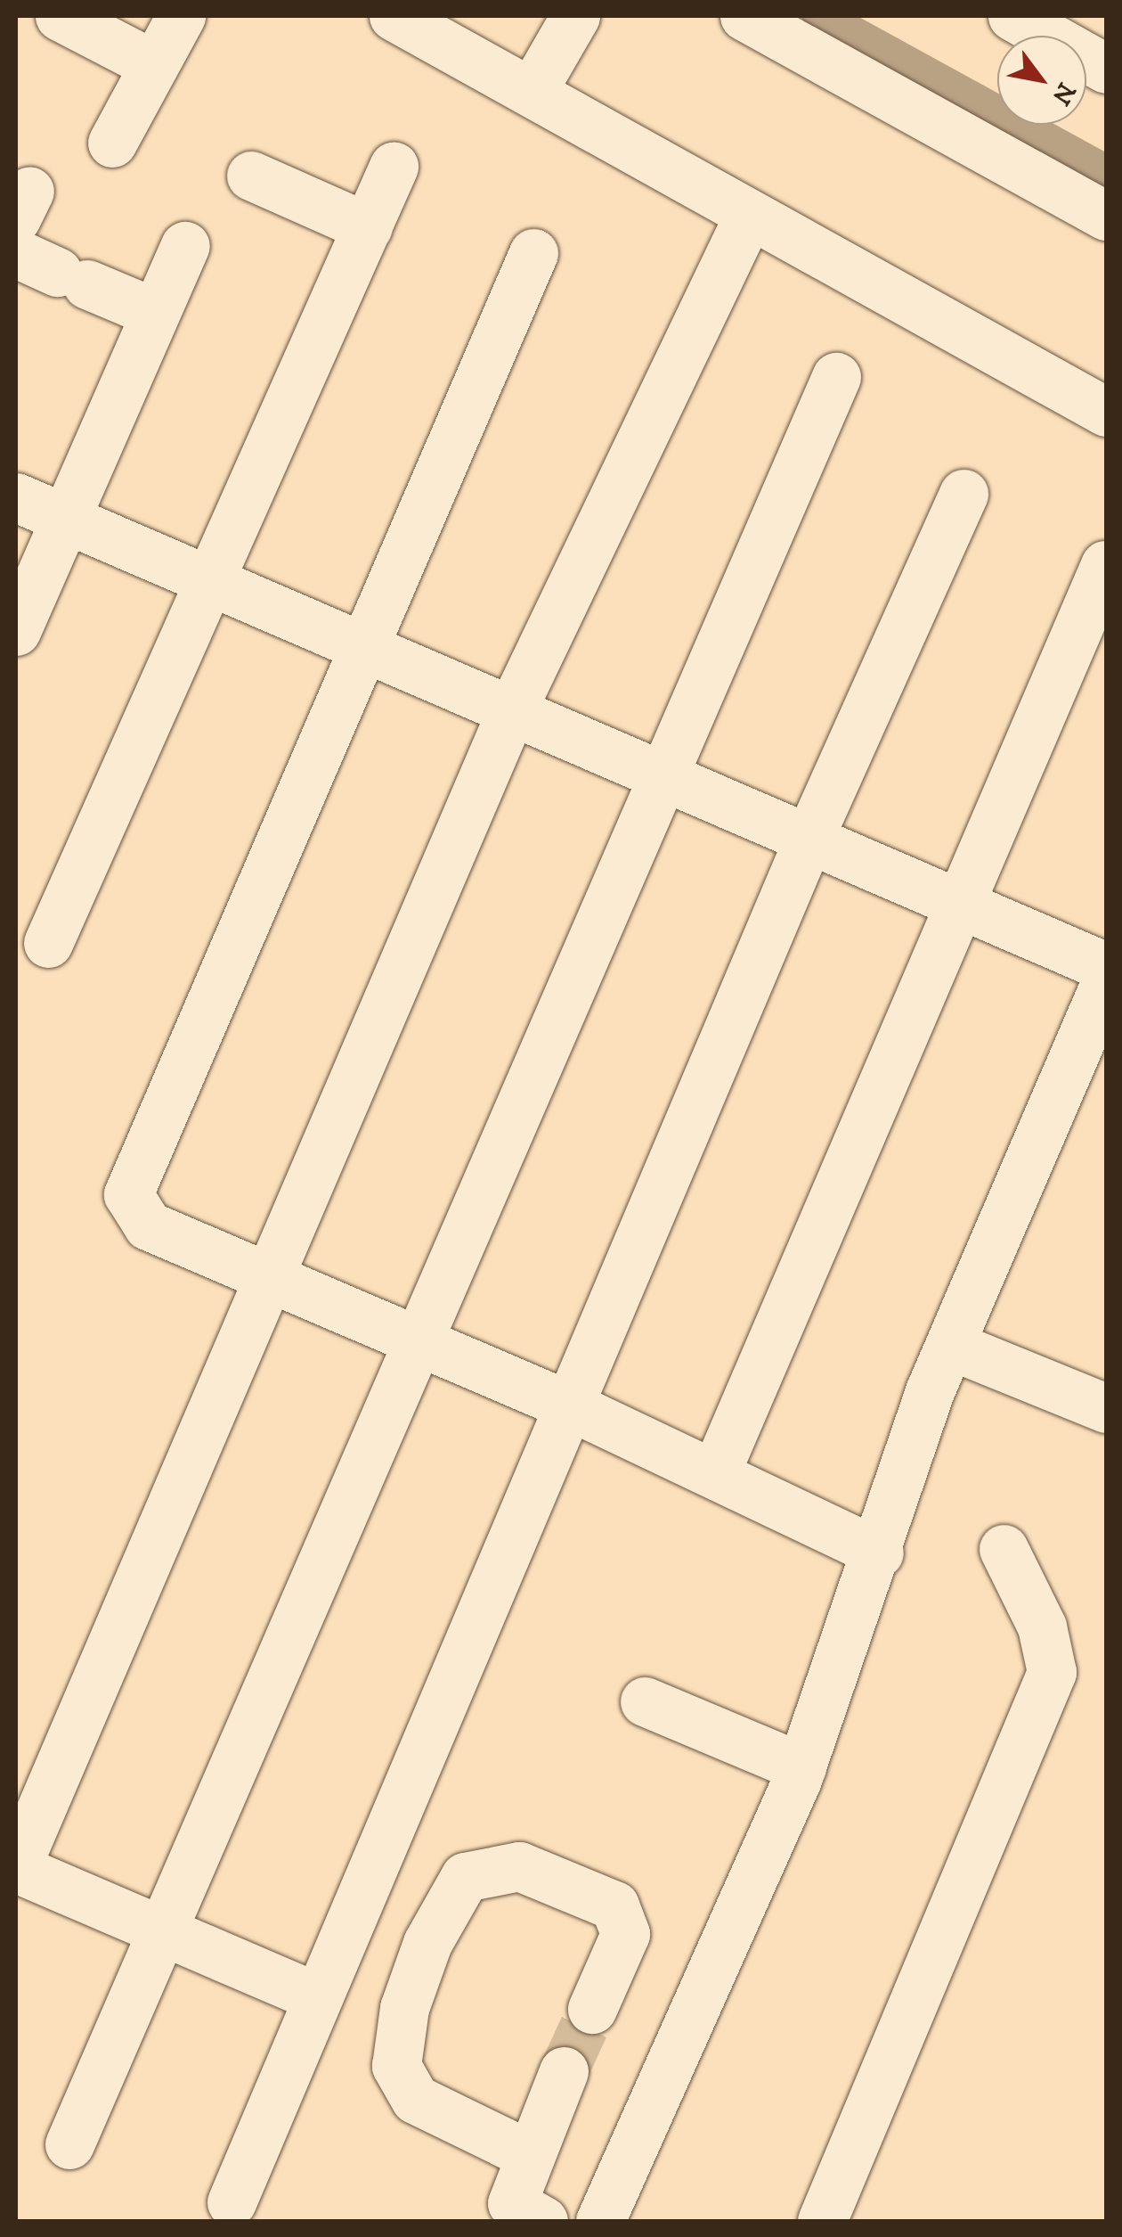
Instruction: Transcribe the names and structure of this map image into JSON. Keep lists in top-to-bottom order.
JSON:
{
  "north": "bottom right"
}
